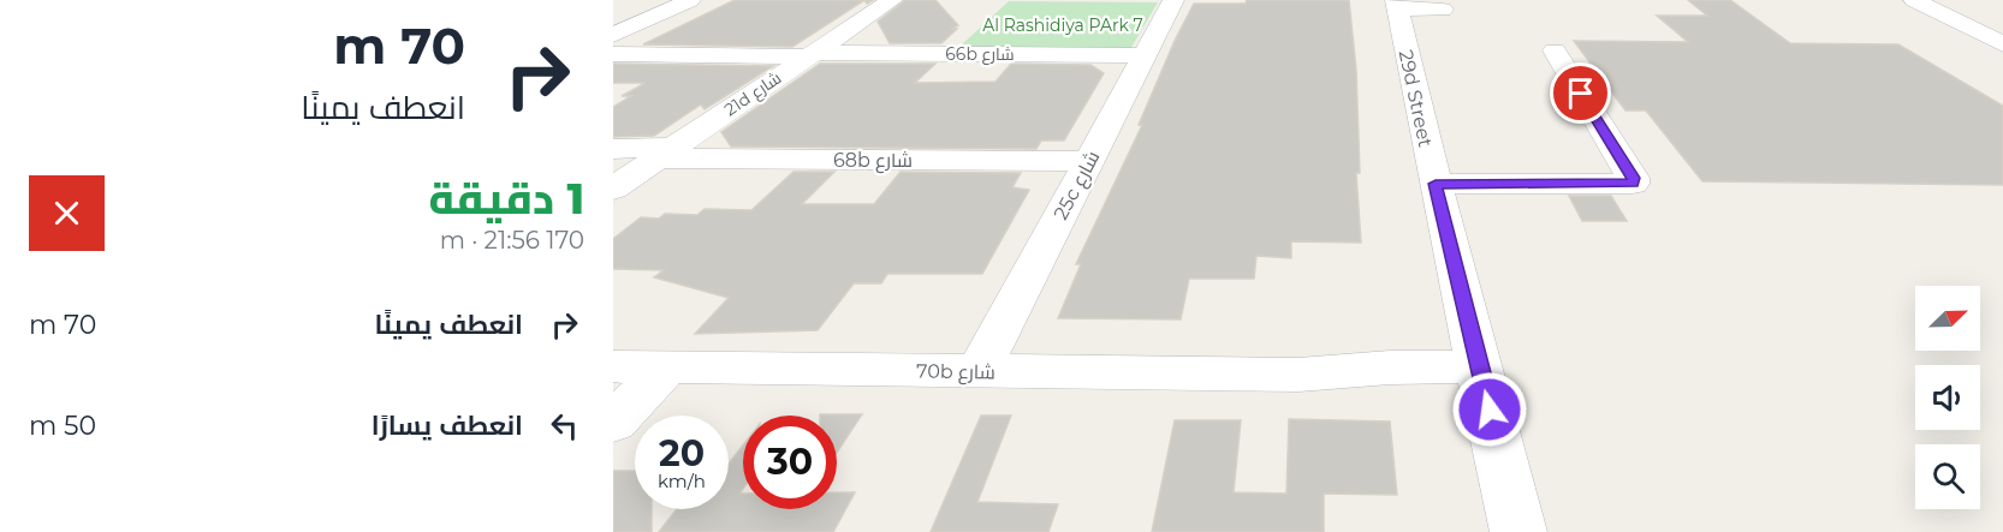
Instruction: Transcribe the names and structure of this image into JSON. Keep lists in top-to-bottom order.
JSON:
{
  "streets": {
    "street": [
      "66b شارع",
      "21d شارع",
      "29d Street",
      "68b شارع",
      "25c شارع",
      "70b شارع"
    ]
  },
  "crossings": [
    ["66b شارع", "21d شارع"],
    ["66b شارع", "25c شارع"],
    ["21d شارع", "68b شارع"],
    ["29d Street", "70b شارع"],
    ["68b شارع", "25c شارع"],
    ["25c شارع", "70b شارع"]
  ],
  "parks": ["Al Rashidiya PArk 7"],
  "north": "top right",
  "page": {
    "turn": ["70 m", "انعطف يمينًا"],
    "heading": ["1 دقيقة", "170 m · 21:56"],
    "list": [
      {
        "name": "انعطف يمينًا",
        "value": "70 m"
      },
      {
        "name": "انعطف يسارًا",
        "value": "50 m"
      }
    ],
    "speed": "20 km/h",
    "limit": "30"
  }
}
